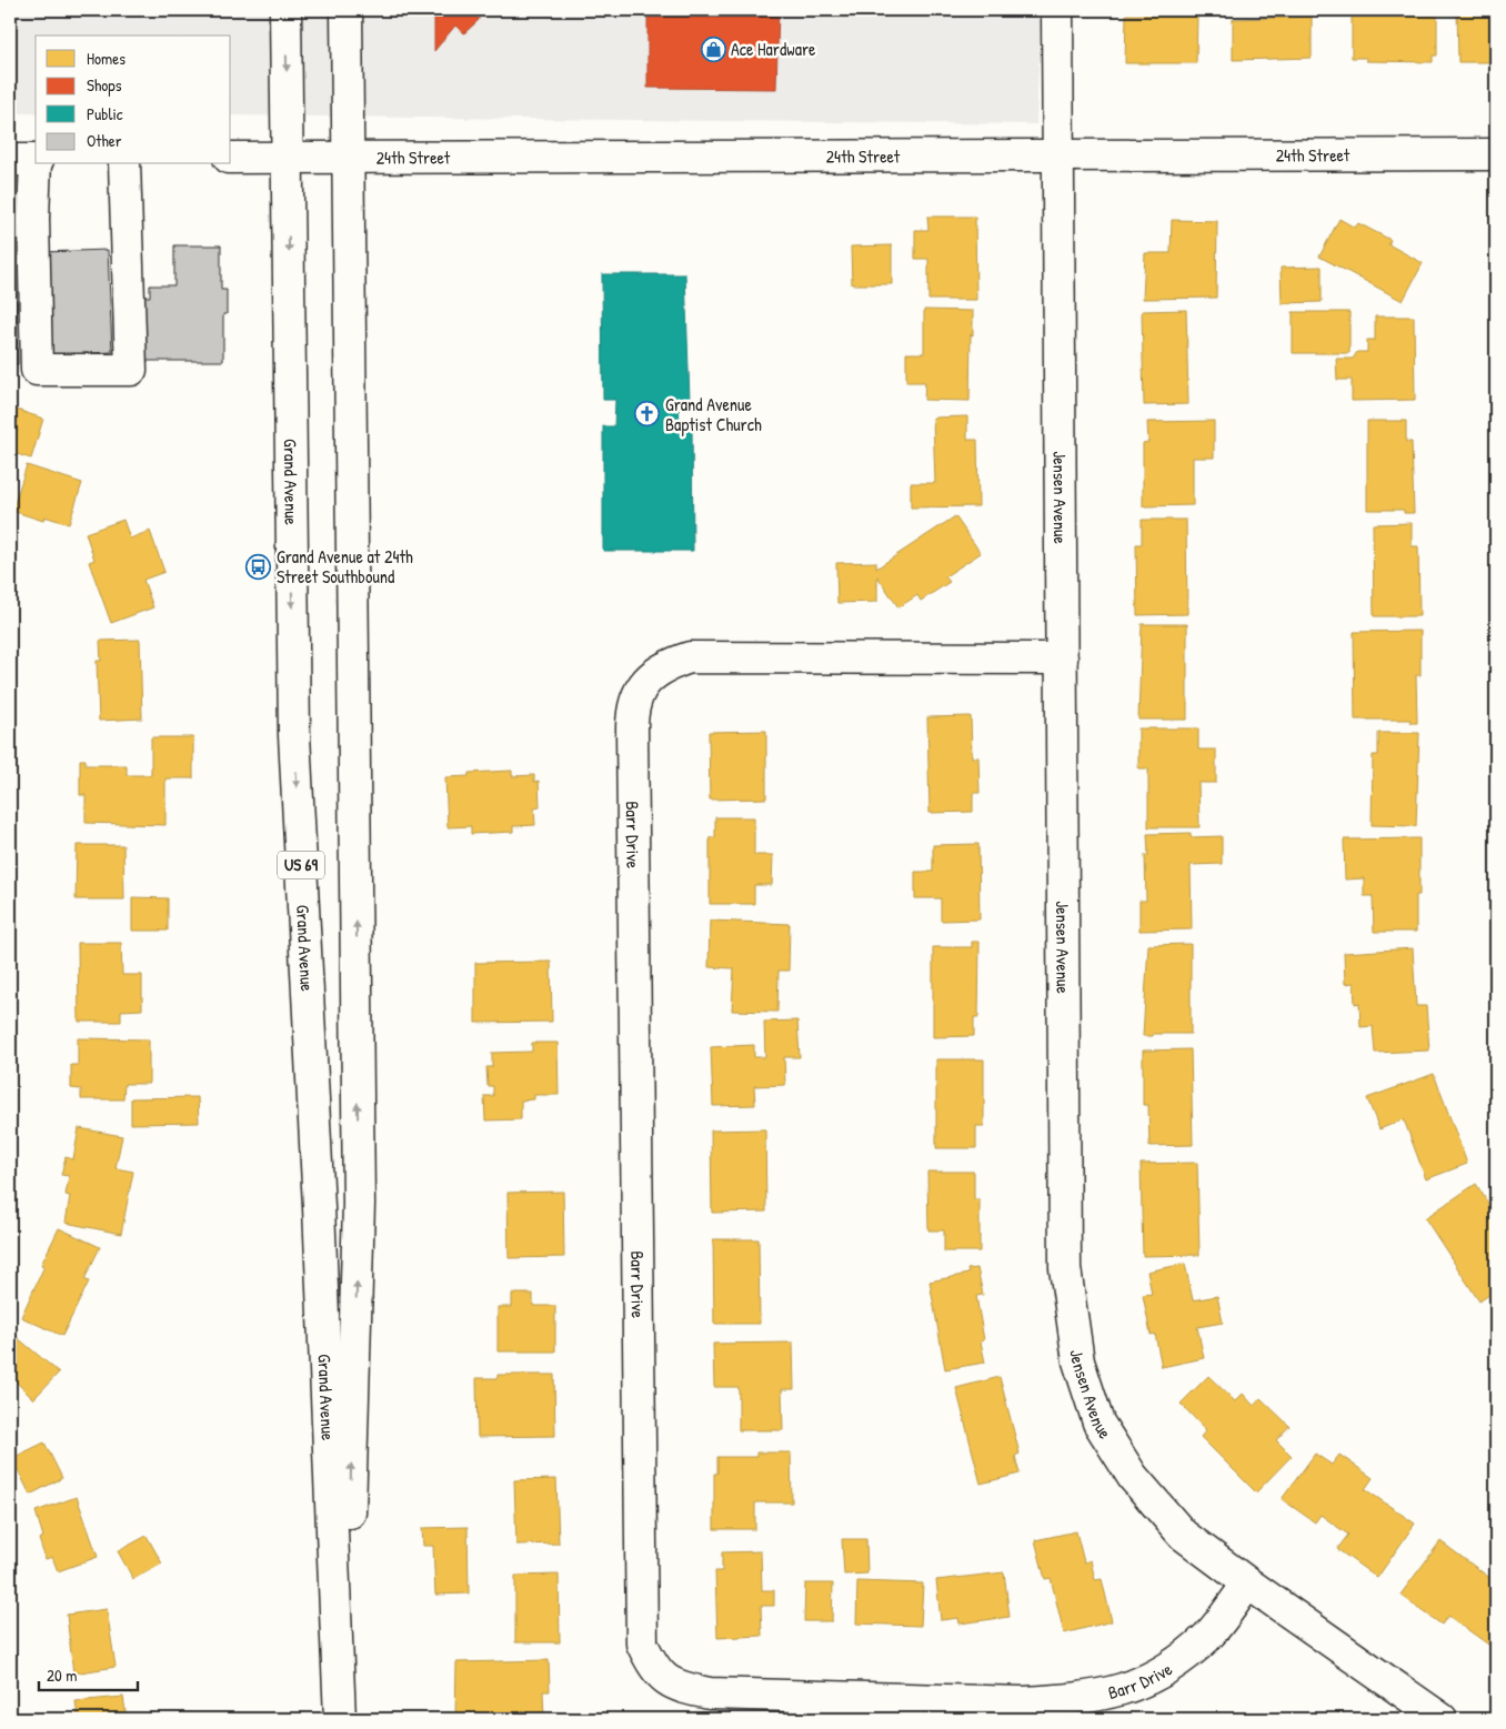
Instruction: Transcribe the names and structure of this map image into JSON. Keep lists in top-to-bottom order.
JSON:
{
  "streets": {
    "main road": [
      "24th Street",
      "Grand Avenue",
      "Jensen Avenue",
      "Barr Drive",
      "US 69"
    ]
  },
  "crossings": [
    ["24th Street", "Grand Avenue"],
    ["24th Street", "Jensen Avenue"],
    ["Jensen Avenue", "Barr Drive"]
  ],
  "places": {
    "shop": ["Ace Hardware"],
    "church": ["Grand Avenue Baptist Church"],
    "bus stop": ["Grand Avenue at 24th Street Southbound"]
  },
  "legend": [
    "Homes",
    "Shops",
    "Public",
    "Other"
  ],
  "scale_bar": "20 m"
}
